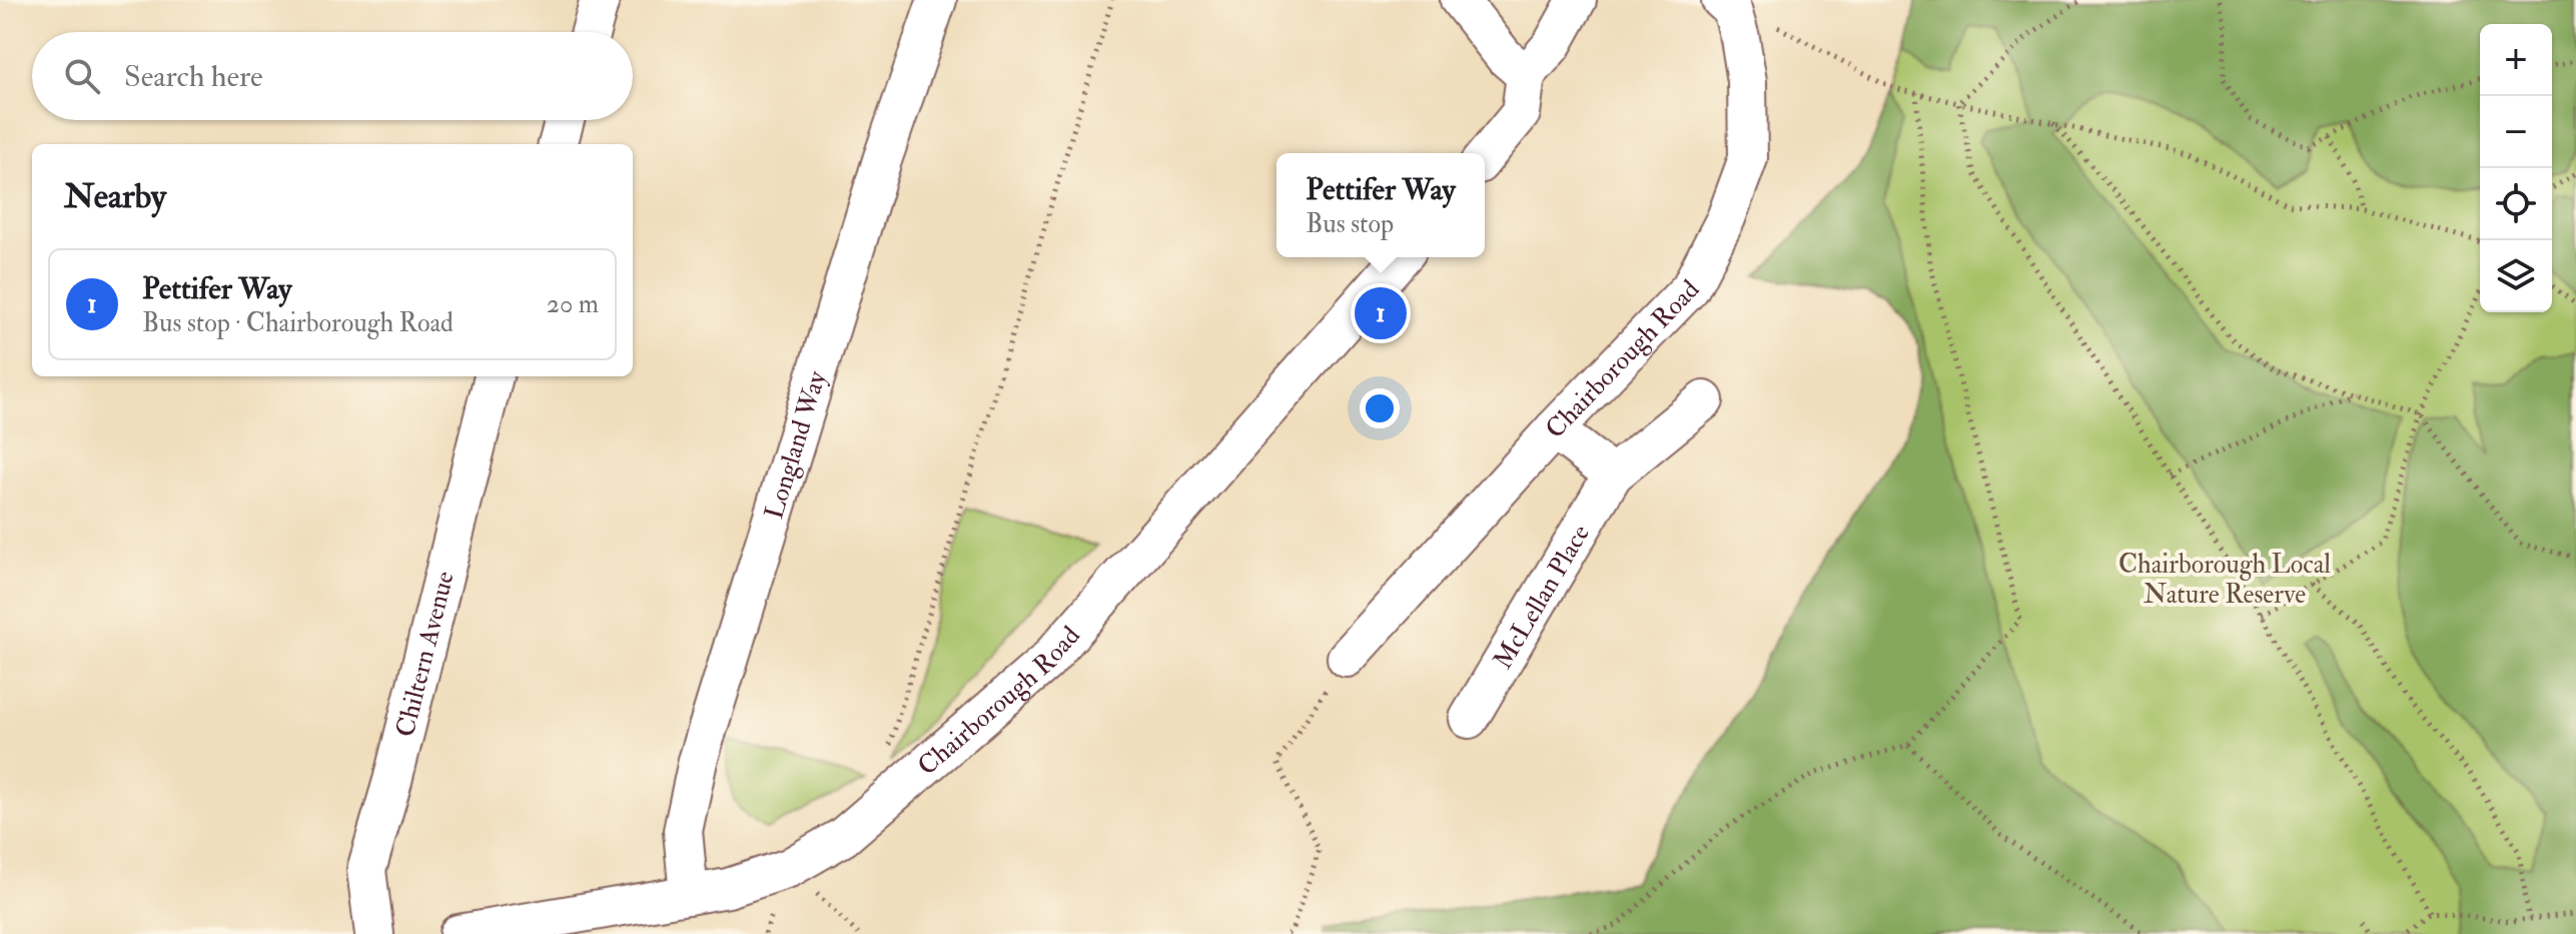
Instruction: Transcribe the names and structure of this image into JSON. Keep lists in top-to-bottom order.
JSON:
{
  "streets": {
    "street": [
      "Chairborough Road",
      "Longland Way",
      "McLellan Place",
      "Chiltern Avenue"
    ]
  },
  "crossings": [
    ["Chairborough Road", "Longland Way"]
  ],
  "parks": ["Chairborough Local Nature Reserve"],
  "page": {
    "map_buttons": ["+", "−"],
    "search": "Search here",
    "heading": "Nearby",
    "popup": ["Pettifer Way", "Bus stop"],
    "list": [
      {
        "mark": "1",
        "name": "Pettifer Way",
        "note": "Bus stop · Chairborough Road",
        "value": "20 m"
      }
    ],
    "pins": "1"
  }
}
